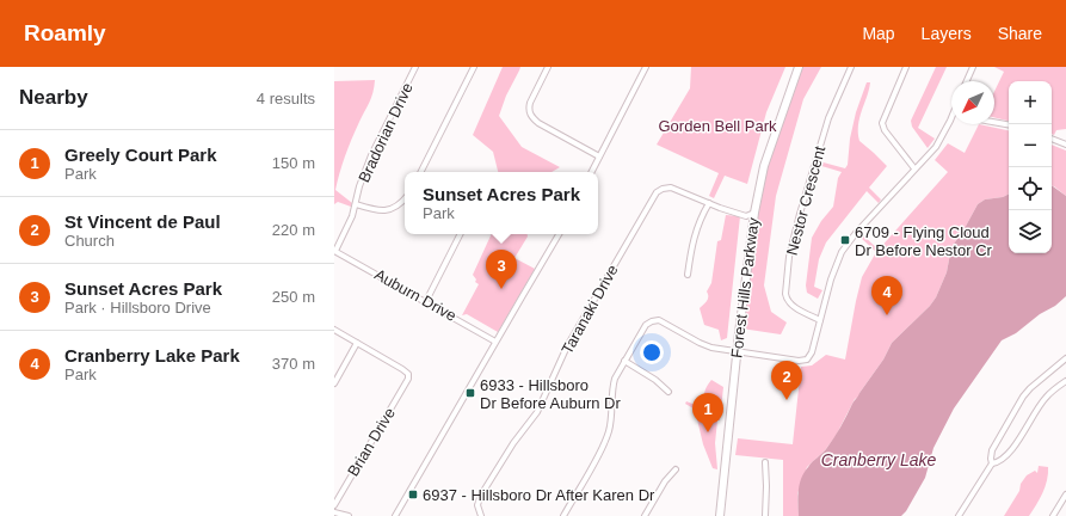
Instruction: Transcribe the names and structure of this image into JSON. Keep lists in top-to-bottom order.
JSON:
{
  "streets": {
    "main road": ["Forest Hills Parkway"],
    "street": [
      "Bradorian Drive",
      "Nestor Crescent",
      "Auburn Drive",
      "Taranaki Drive",
      "Brian Drive"
    ]
  },
  "crossings": [
    ["Bradorian Drive", "Auburn Drive"],
    ["Forest Hills Parkway", "Taranaki Drive"]
  ],
  "water": ["Cranberry Lake"],
  "parks": ["Gorden Bell Park"],
  "places": {
    "transit": ["6709 - Flying Cloud Dr Before Nestor Cr", "6933 - Hillsboro Dr Before Auburn Dr", "6937 - Hillsboro Dr After Karen Dr"]
  },
  "north": "bottom left",
  "page": {
    "header": "Roamly",
    "nav": ["Map", "Layers", "Share"],
    "heading": ["Nearby", "4 results"],
    "map_buttons": ["+", "−"],
    "list": [
      {
        "mark": "1",
        "name": "Greely Court Park",
        "note": "Park",
        "value": "150 m"
      },
      {
        "mark": "2",
        "name": "St Vincent de Paul",
        "note": "Church",
        "value": "220 m"
      },
      {
        "mark": "3",
        "name": "Sunset Acres Park",
        "note": "Park · Hillsboro Drive",
        "value": "250 m"
      },
      {
        "mark": "4",
        "name": "Cranberry Lake Park",
        "note": "Park",
        "value": "370 m"
      }
    ],
    "popup": ["Sunset Acres Park", "Park"],
    "pins": [
      "3",
      "4",
      "2",
      "1"
    ]
  }
}
